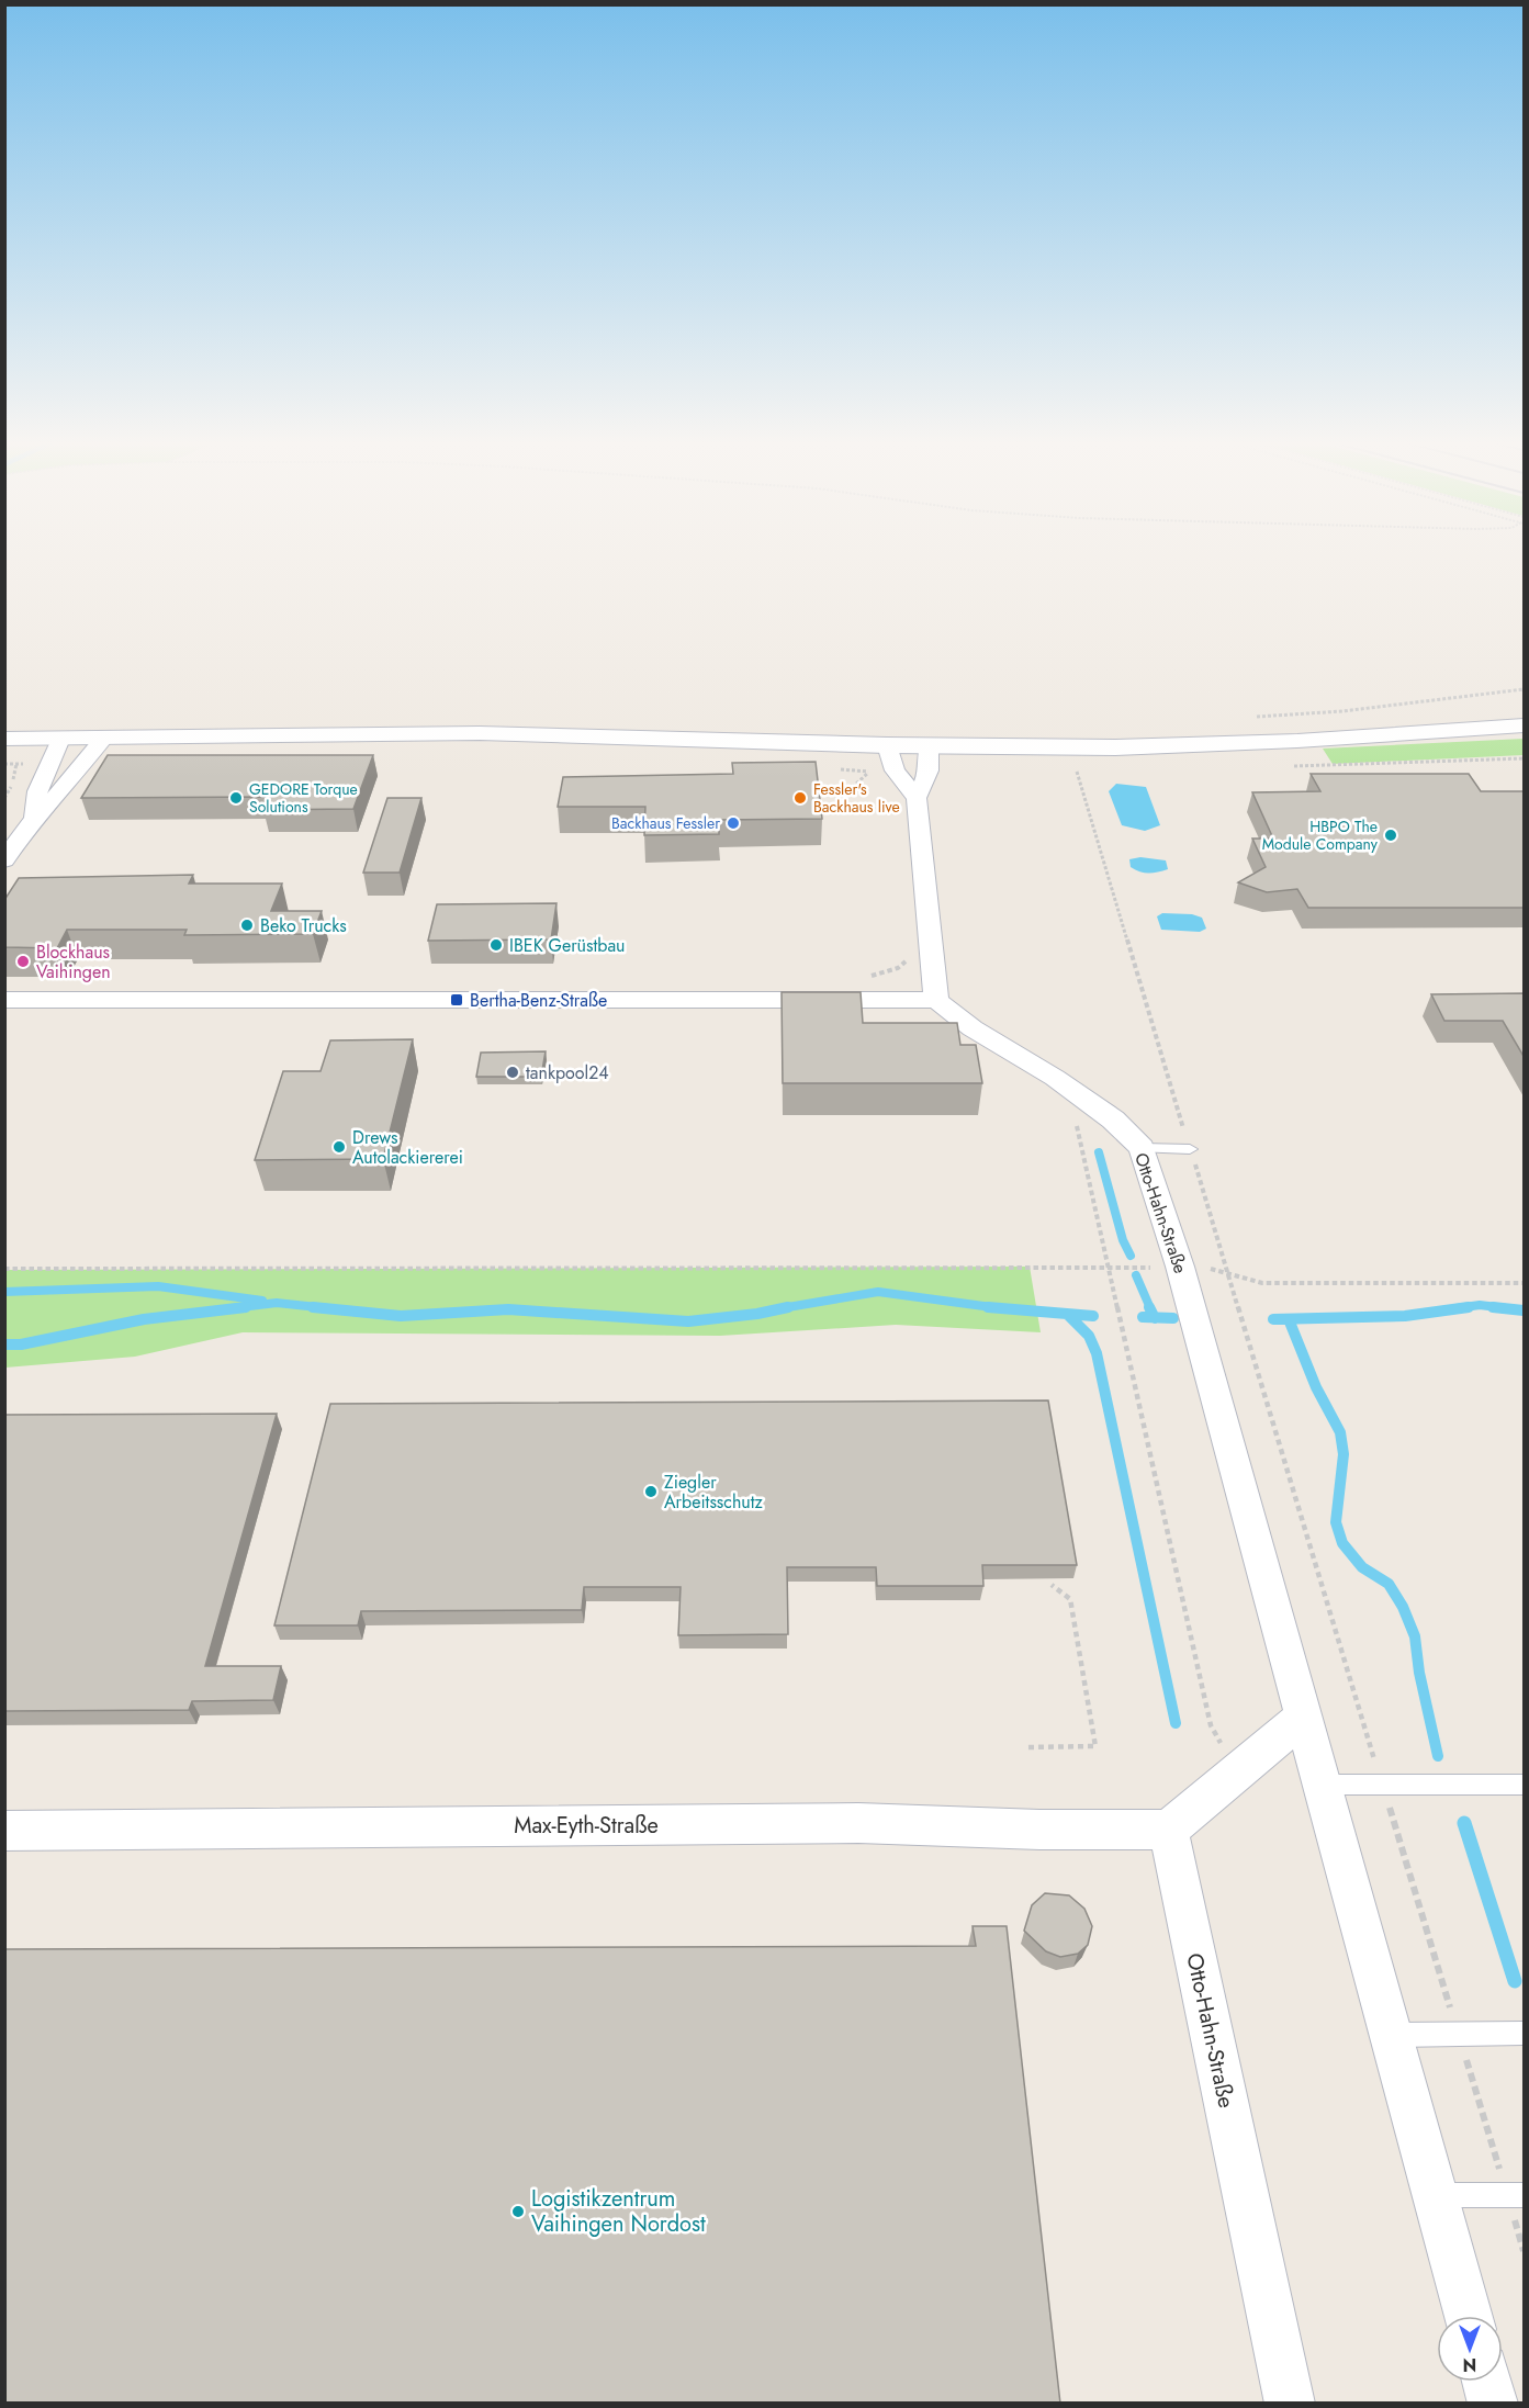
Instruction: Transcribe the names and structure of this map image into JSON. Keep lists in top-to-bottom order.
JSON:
{
  "streets": {
    "street": ["Otto-Hahn-Straße", "Max-Eyth-Straße"]
  },
  "crossings": [
    ["Otto-Hahn-Straße", "Max-Eyth-Straße"]
  ],
  "places": {
    "other": [
      "GEDORE Torque Solutions",
      "Fessler's Backhaus live",
      "Backhaus Fessler",
      "HBPO The Module Company",
      "Beko Trucks",
      "IBEK Gerüstbau",
      "Blockhaus Vaihingen",
      "tankpool24",
      "Drews Autolackiererei",
      "Ziegler Arbeitsschutz",
      "Logistikzentrum Vaihingen Nordost"
    ],
    "transit": ["Bertha-Benz-Straße"]
  },
  "north": "bottom"
}
